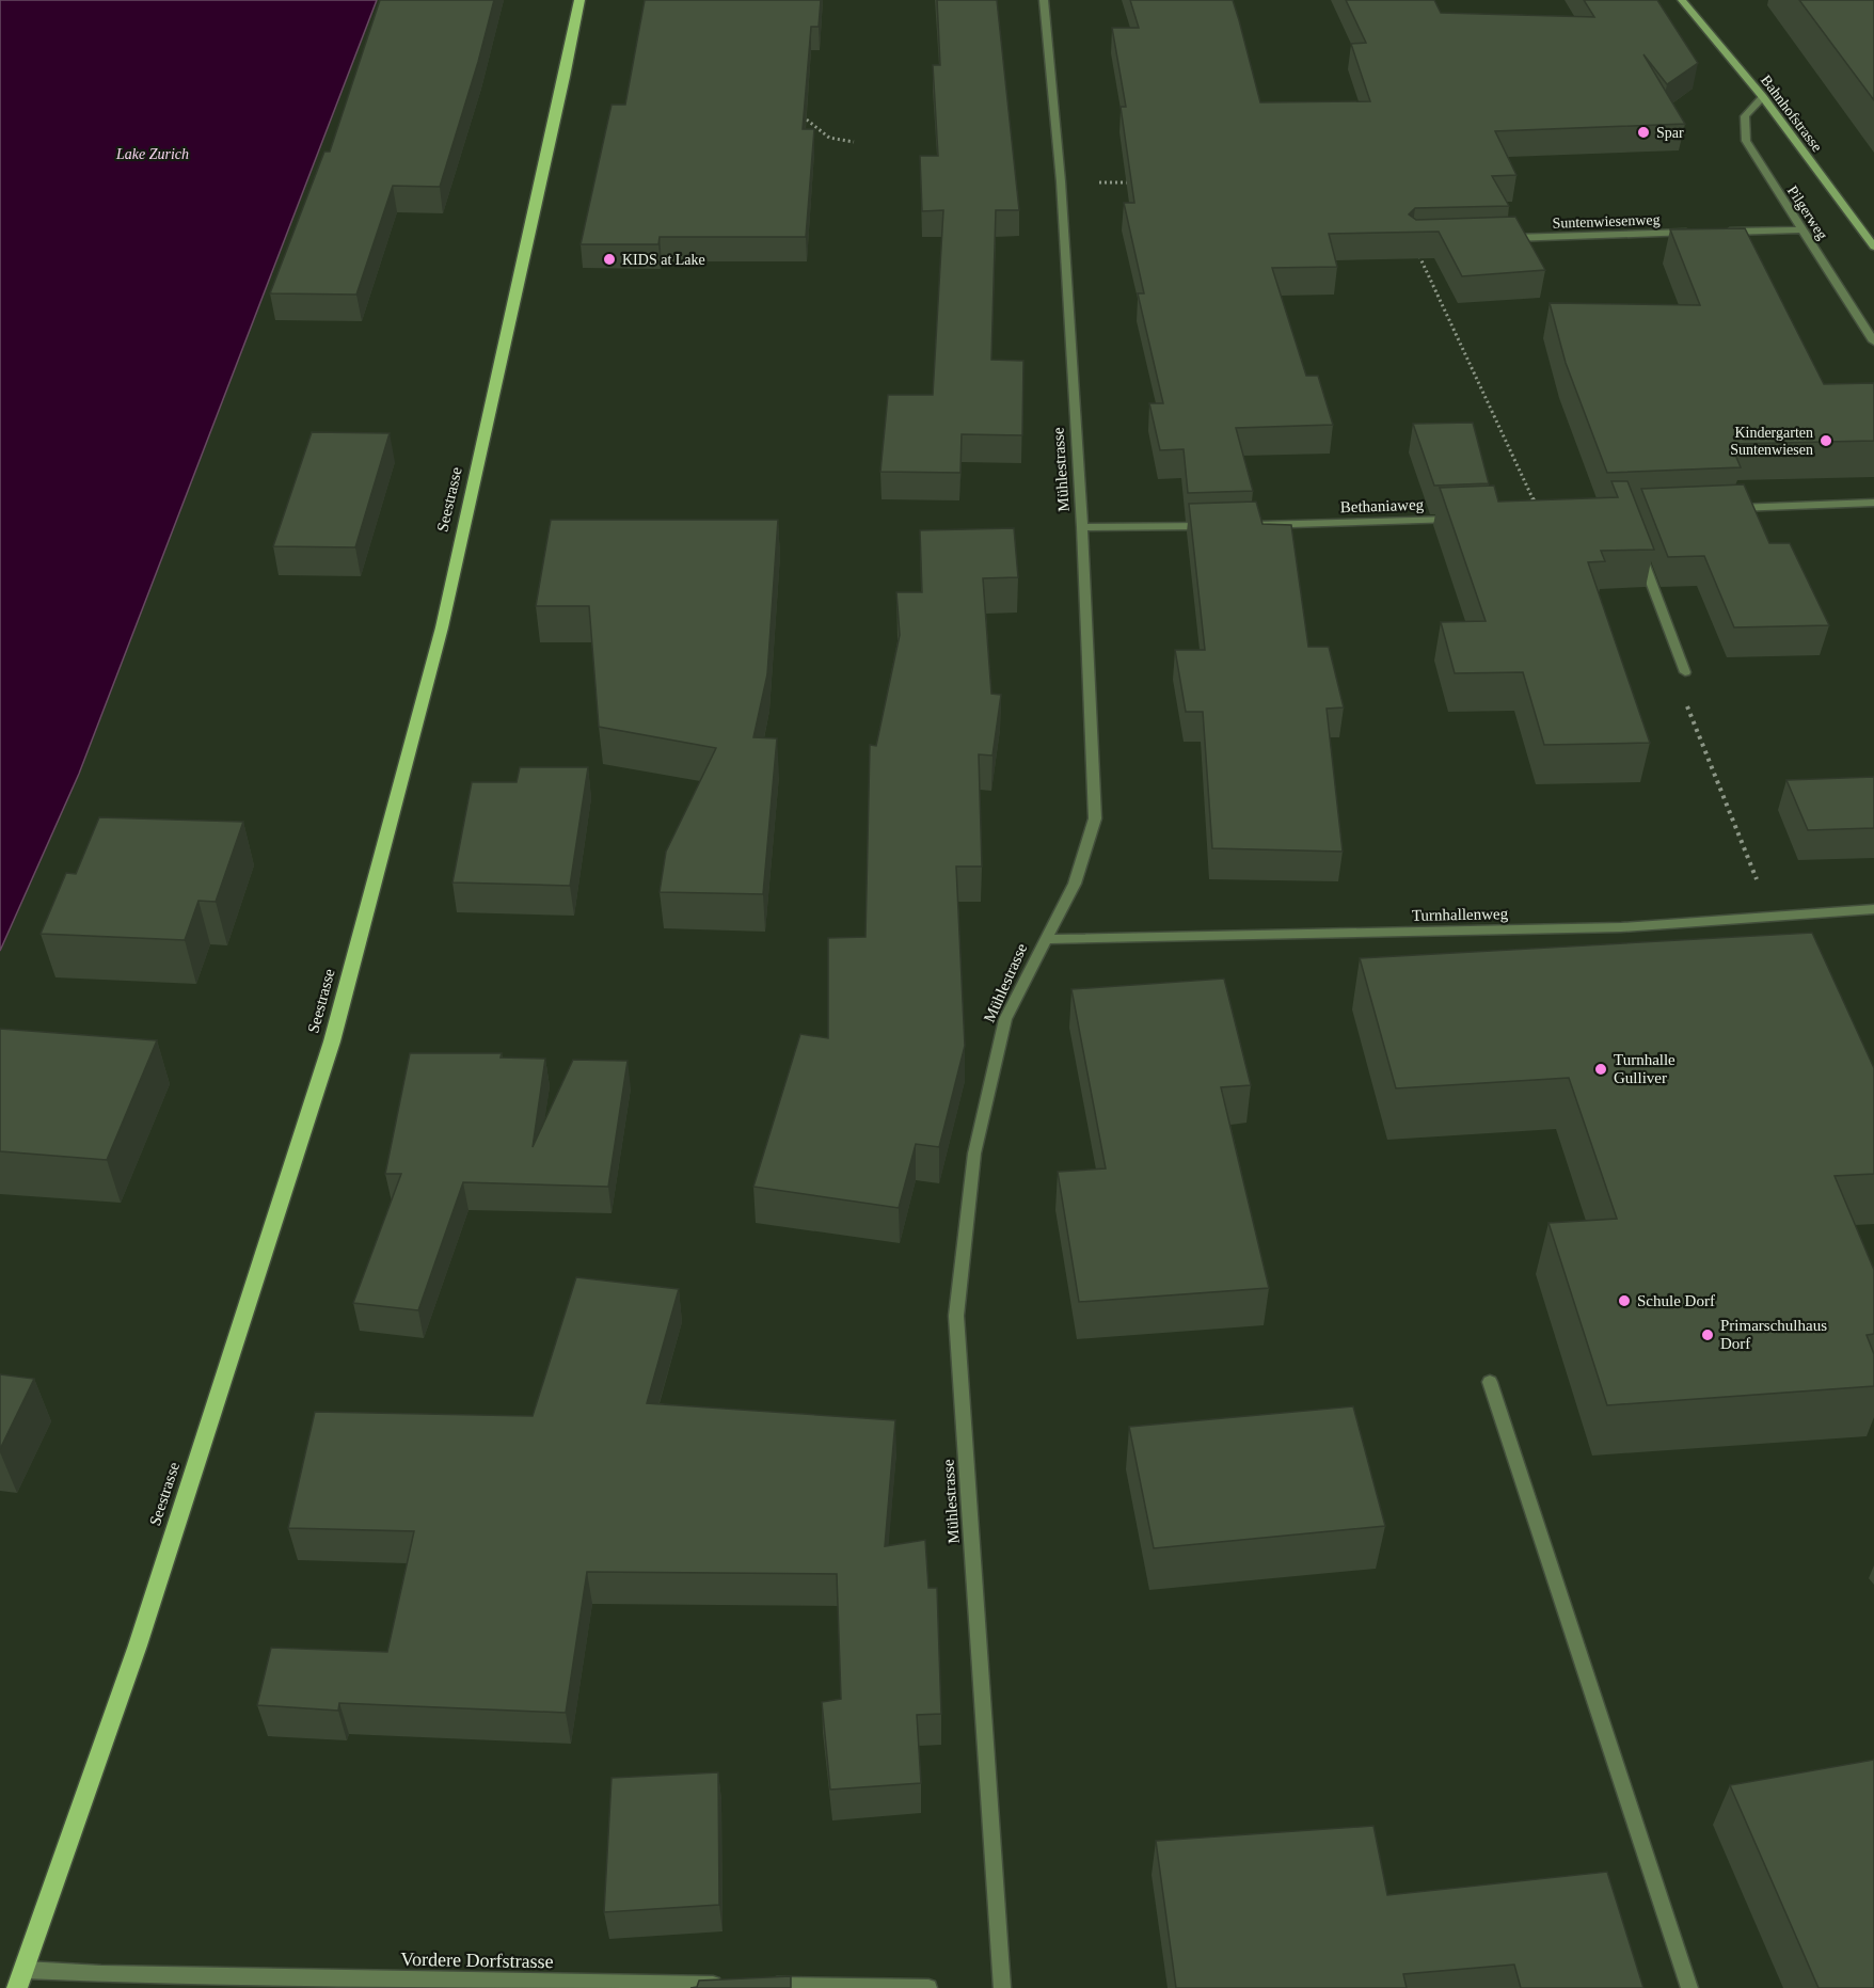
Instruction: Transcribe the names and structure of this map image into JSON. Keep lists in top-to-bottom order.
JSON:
{
  "streets": {
    "main road": ["Seestrasse"],
    "street": [
      "Bahnhofstrasse",
      "Pilgerweg",
      "Suntenwiesenweg",
      "Mühlestrasse",
      "Bethaniaweg",
      "Turnhallenweg",
      "Vordere Dorfstrasse"
    ]
  },
  "crossings": [
    ["Bahnhofstrasse", "Pilgerweg"],
    ["Mühlestrasse", "Turnhallenweg"],
    ["Seestrasse", "Vordere Dorfstrasse"]
  ],
  "water": ["Lake Zurich"],
  "places": [
    "Spar",
    "KIDS at Lake",
    "Kindergarten Suntenwiesen",
    "Turnhalle Gulliver",
    "Schule Dorf",
    "Primarschulhaus Dorf"
  ]
}
